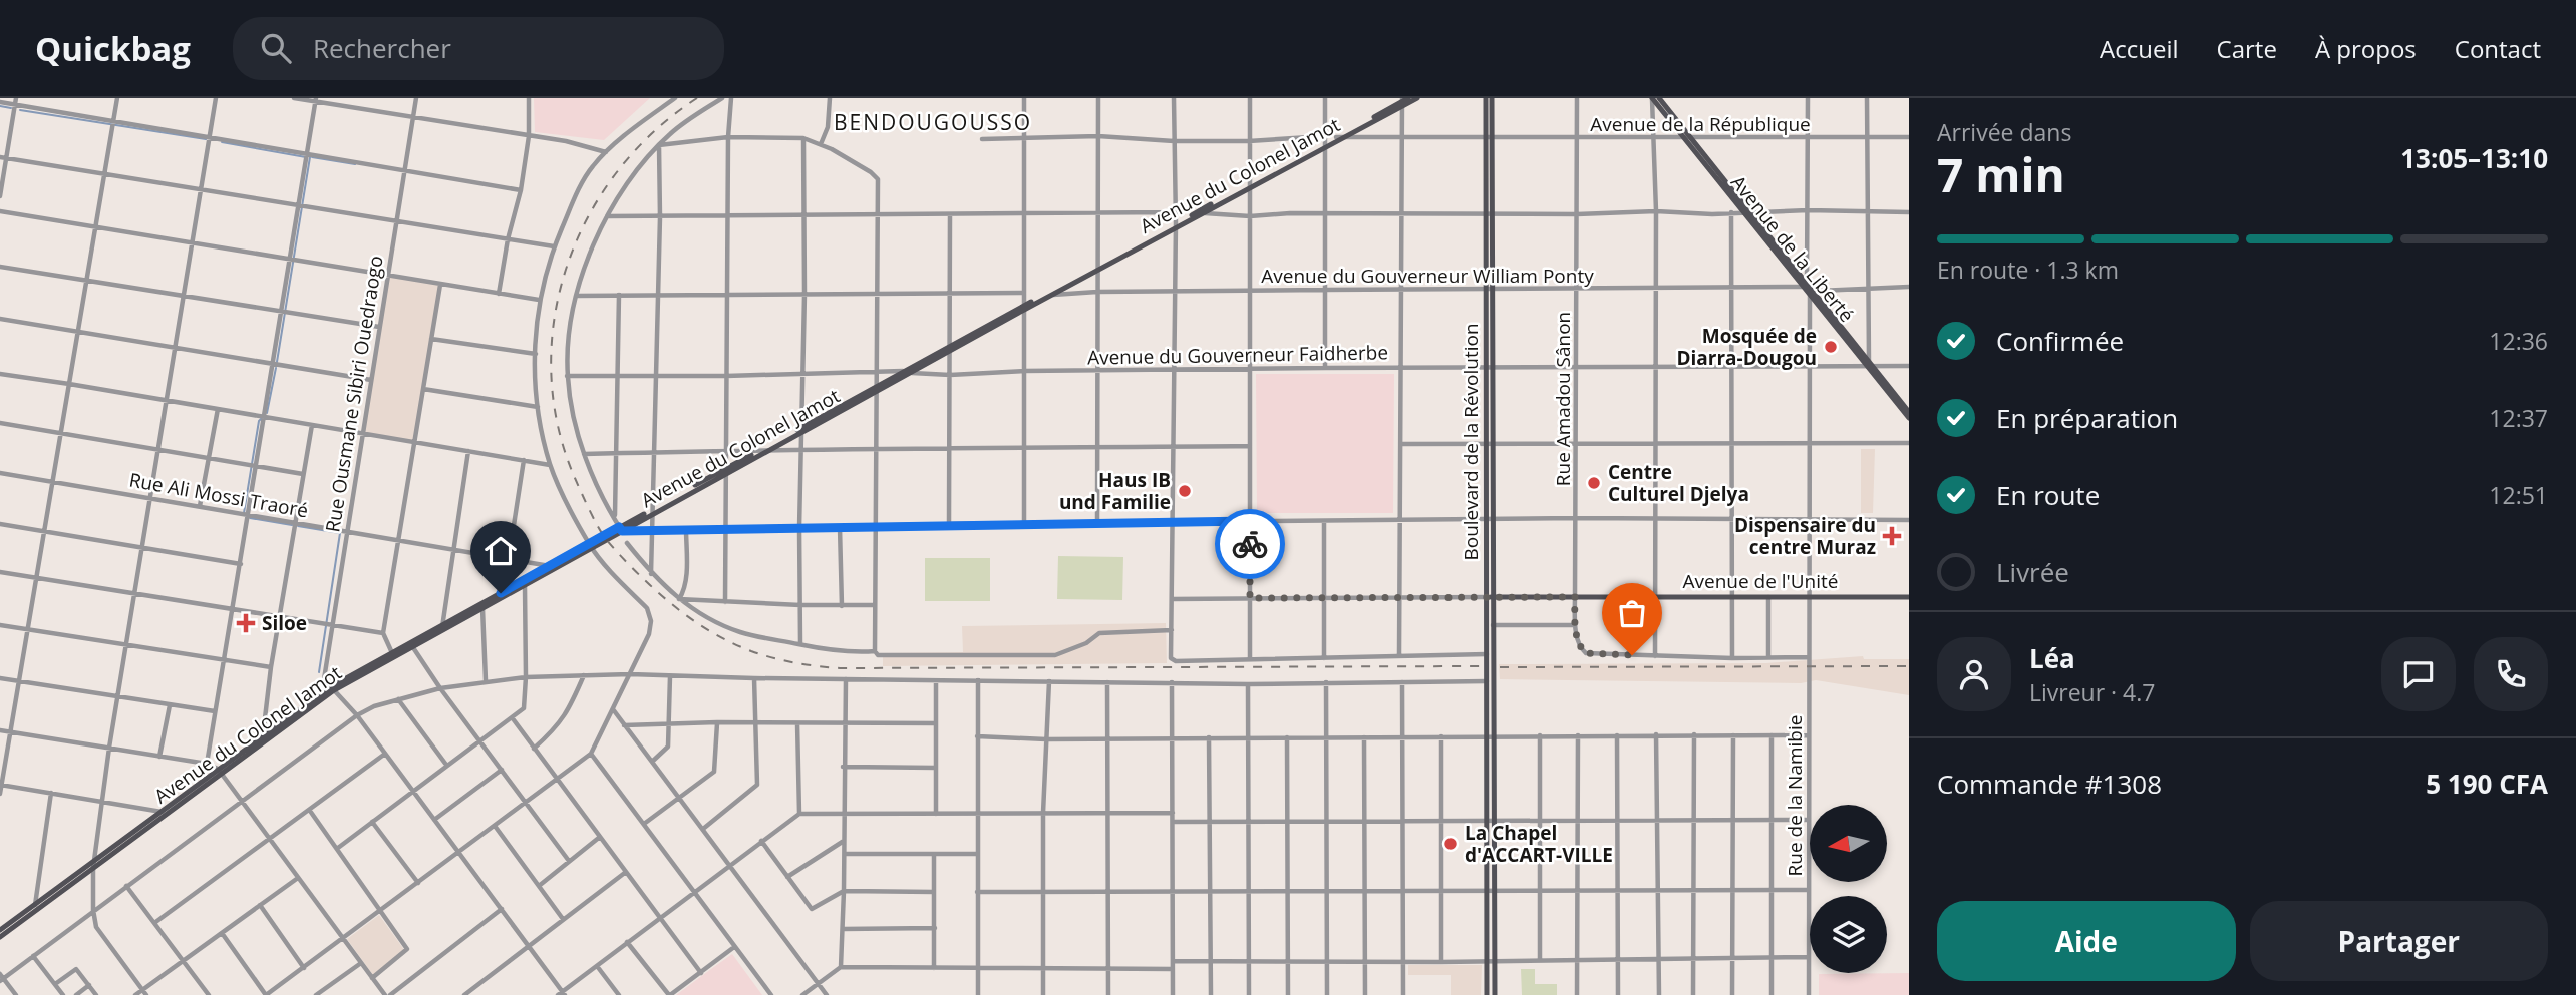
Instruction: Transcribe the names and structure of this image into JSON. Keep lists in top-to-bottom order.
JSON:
{
  "streets": {
    "main road": [
      "Avenue du Colonel Jamot",
      "Avenue de la Liberté",
      "Boulevard de la Révolution",
      "Avenue de l'Unité"
    ],
    "street": [
      "Avenue de la République",
      "Avenue du Gouverneur William Ponty",
      "Avenue du Gouverneur Faidherbe",
      "Rue Ousmane Sibiri Ouedraogo",
      "Rue Amadou Sânon",
      "Rue Ali Mossi Traoré",
      "Rue de la Namibie"
    ]
  },
  "crossings": [
    ["Avenue de la République", "Avenue du Colonel Jamot"],
    ["Avenue de la République", "Avenue de la Liberté"],
    ["Avenue de la République", "Rue Amadou Sânon"],
    ["Avenue de la République", "Boulevard de la Révolution"],
    ["Avenue du Colonel Jamot", "Avenue du Gouverneur William Ponty"],
    ["Avenue du Colonel Jamot", "Avenue du Gouverneur Faidherbe"],
    ["Avenue du Colonel Jamot", "Rue Ousmane Sibiri Ouedraogo"],
    ["Avenue du Colonel Jamot", "Rue Ali Mossi Traoré"],
    ["Avenue de la Liberté", "Avenue du Gouverneur William Ponty"],
    ["Avenue de la Liberté", "Avenue du Gouverneur Faidherbe"],
    ["Avenue de la Liberté", "Rue de la Namibie"],
    ["Avenue du Gouverneur William Ponty", "Rue Amadou Sânon"],
    ["Avenue du Gouverneur William Ponty", "Boulevard de la Révolution"],
    ["Avenue du Gouverneur Faidherbe", "Rue Amadou Sânon"],
    ["Avenue du Gouverneur Faidherbe", "Boulevard de la Révolution"],
    ["Avenue du Gouverneur Faidherbe", "Rue de la Namibie"],
    ["Rue Ousmane Sibiri Ouedraogo", "Rue Ali Mossi Traoré"],
    ["Rue Amadou Sânon", "Avenue de l'Unité"],
    ["Boulevard de la Révolution", "Avenue de l'Unité"],
    ["Avenue de l'Unité", "Rue de la Namibie"]
  ],
  "districts": ["BENDOUGOUSSO"],
  "places": {
    "other": [
      "Mosquée de Diarra-Dougou",
      "Centre Culturel Djelya",
      "Haus IB und Familie",
      "La Chapel d'ACCART-VILLE"
    ],
    "health": ["Dispensaire du centre Muraz", "Siloe"]
  },
  "north": "left",
  "page": {
    "header": "Quickbag",
    "search": "Rechercher",
    "nav": [
      "Accueil",
      "Carte",
      "À propos",
      "Contact"
    ],
    "heading": ["7 min", "Arrivée dans", "13:05–13:10"],
    "panel": [
      "Léa",
      "Livreur · 4.7",
      "Commande #1308",
      "5 190 CFA"
    ],
    "bar": "En route · 1.3 km",
    "list": [
      ["Confirmée", "12:36"],
      ["En préparation", "12:37"],
      ["En route", "12:51"],
      "Livrée"
    ],
    "buttons": ["Aide", "Partager"]
  }
}
